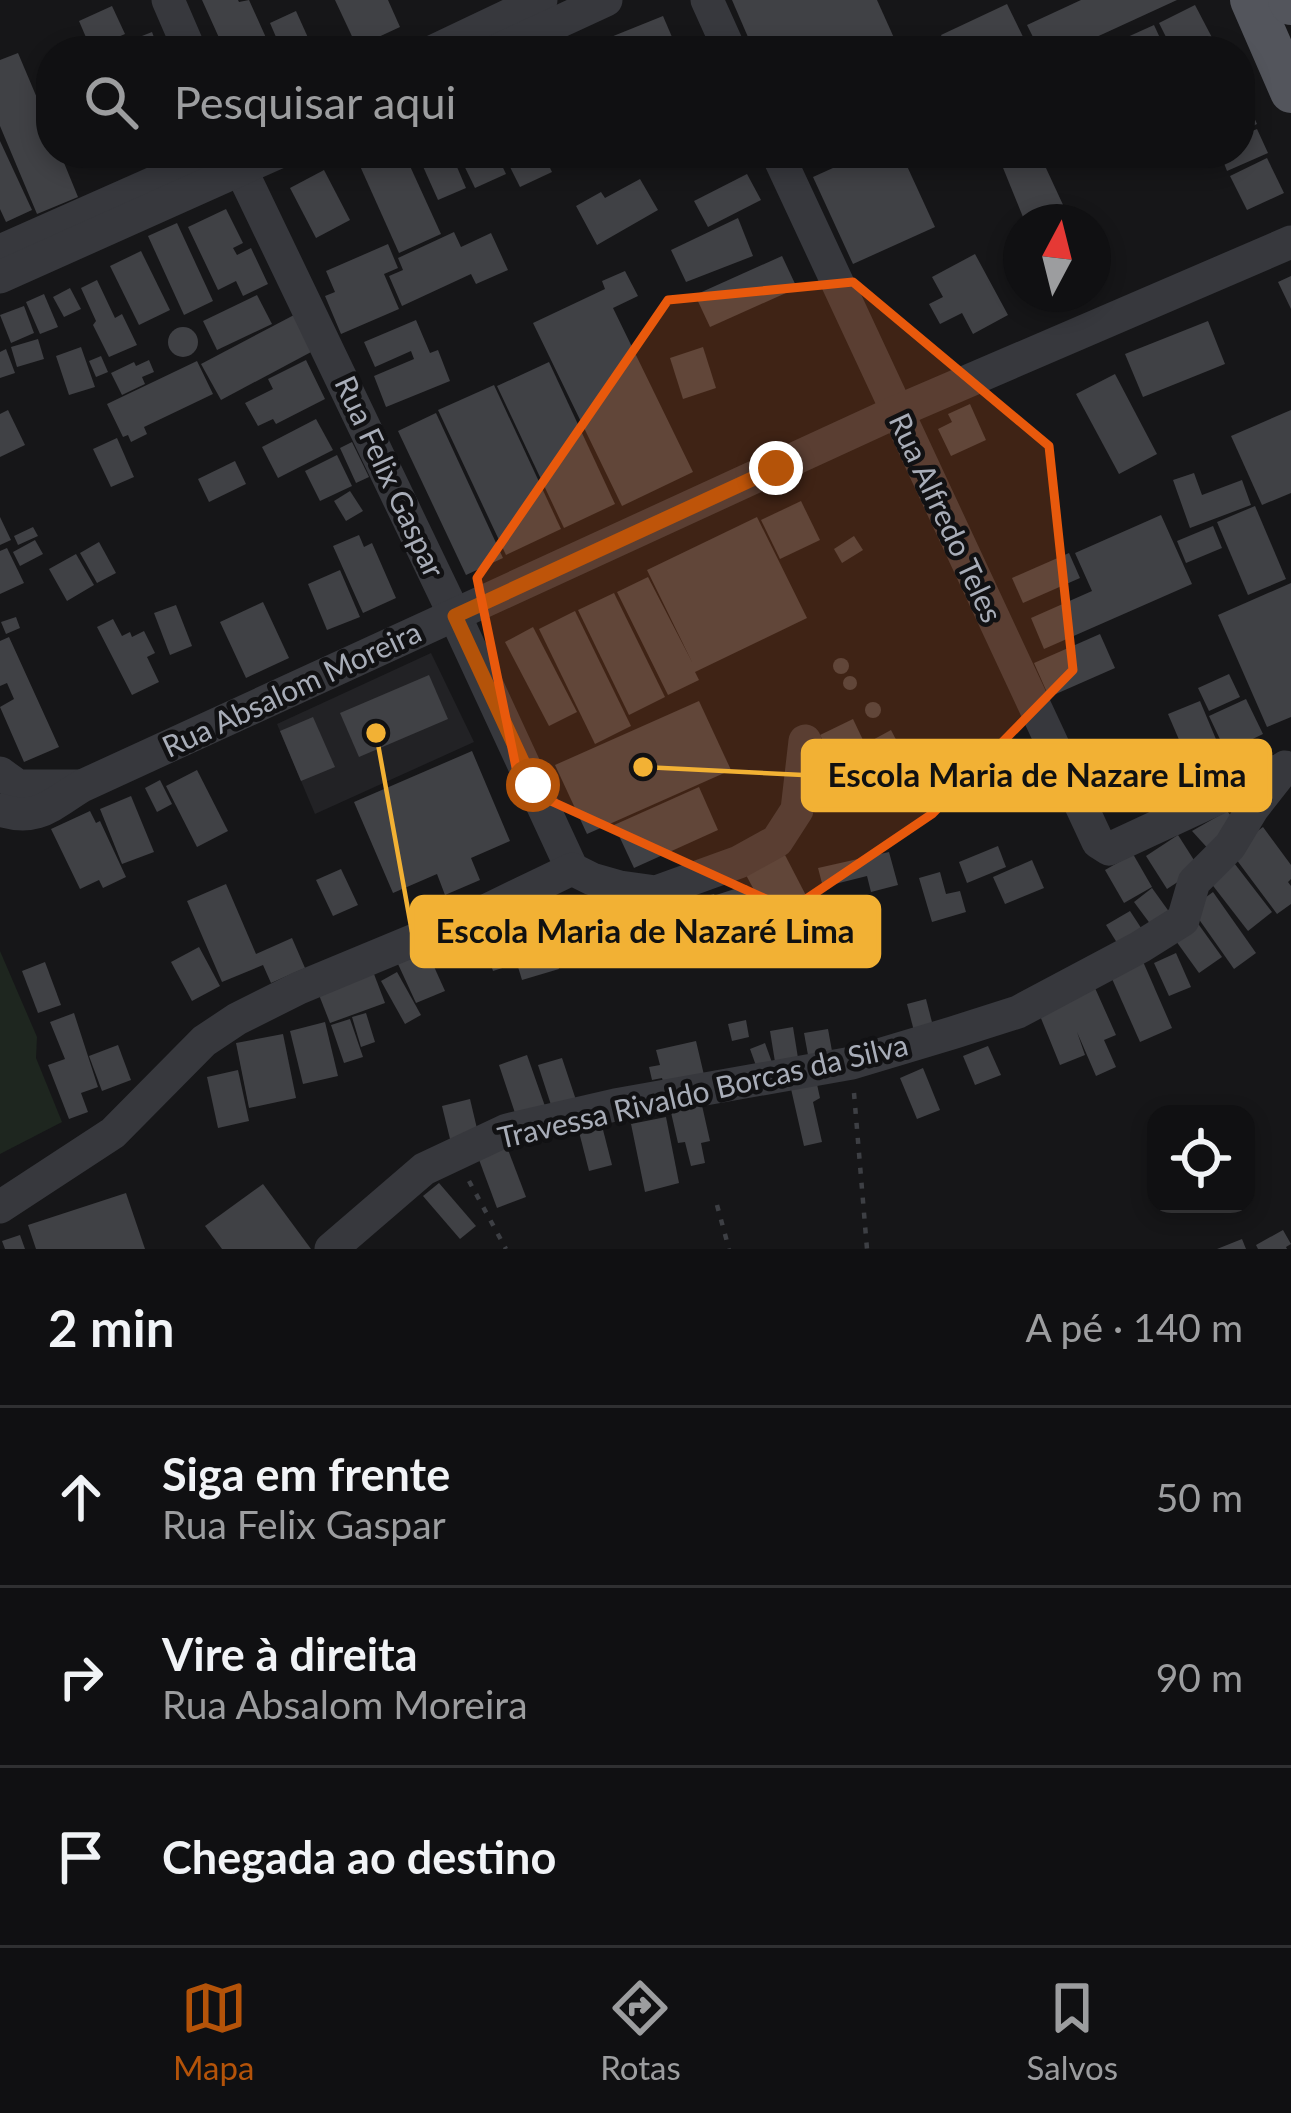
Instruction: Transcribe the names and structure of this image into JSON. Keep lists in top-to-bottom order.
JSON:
{
  "streets": {
    "street": [
      "Rua Felix Gaspar",
      "Rua Alfredo Teles",
      "Rua Absalom Moreira",
      "Travessa Rivaldo Borcas da Silva"
    ]
  },
  "crossings": [
    ["Rua Felix Gaspar", "Rua Absalom Moreira"],
    ["Rua Alfredo Teles", "Rua Absalom Moreira"],
    ["Rua Alfredo Teles", "Travessa Rivaldo Borcas da Silva"]
  ],
  "places": ["Escola Maria de Nazaré Lima", "Escola Maria de Nazare Lima"],
  "north": "top",
  "page": {
    "search": "Pesquisar aqui",
    "heading": ["2 min", "A pé · 140 m"],
    "list": [
      ["Siga em frente", "Rua Felix Gaspar", "50 m"],
      ["Vire à direita", "Rua Absalom Moreira", "90 m"],
      "Chegada ao destino"
    ],
    "nav": ["Mapa", "Rotas", "Salvos"]
  }
}
